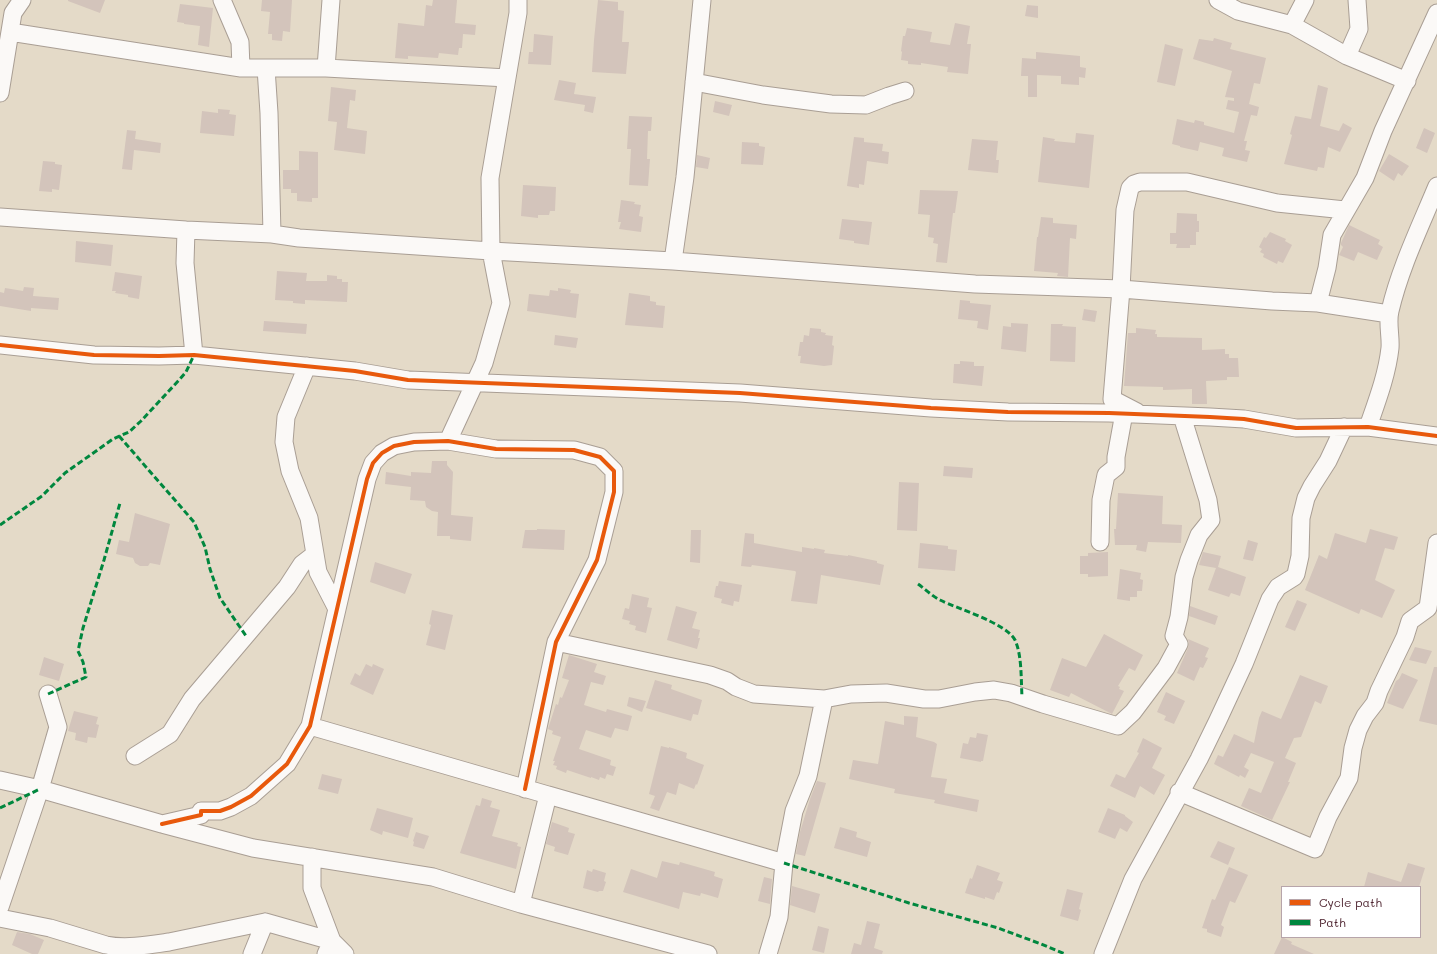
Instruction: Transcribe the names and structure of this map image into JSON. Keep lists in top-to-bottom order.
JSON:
{
  "legend": ["Cycle path", "Path"]
}
